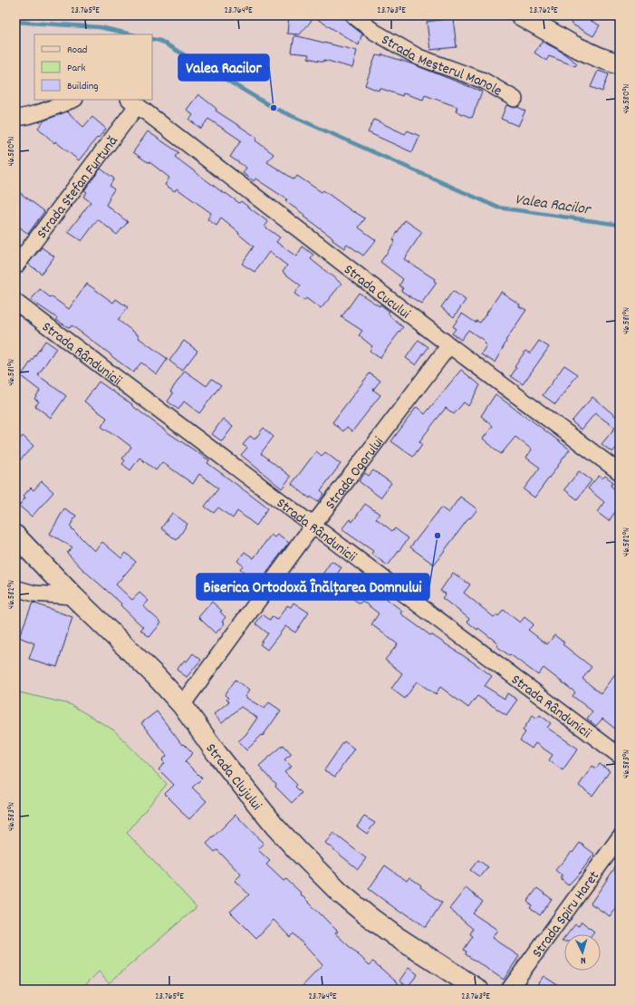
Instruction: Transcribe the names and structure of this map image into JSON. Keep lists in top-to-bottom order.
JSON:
{
  "streets": {
    "main road": ["Strada Clujului"],
    "street": [
      "Strada Meșterul Manole",
      "Strada Ștefan Furtună",
      "Strada Cucului",
      "Strada Rândunicii",
      "Strada Ogorului",
      "Strada Spiru Haret"
    ]
  },
  "crossings": [
    ["Strada Ștefan Furtună", "Strada Cucului"],
    ["Strada Cucului", "Strada Ogorului"],
    ["Strada Rândunicii", "Strada Ogorului"],
    ["Strada Ogorului", "Strada Clujului"]
  ],
  "water": ["Valea Racilor"],
  "places": ["Valea Racilor", "Biserica Ortodoxă Înălțarea Domnului"],
  "legend": ["Road", "Park", "Building"],
  "north": "bottom",
  "coordinates": [
    "23.765°E",
    "23.764°E",
    "23.763°E",
    "23.762°E",
    "46.580°N",
    "46.581°N",
    "46.582°N",
    "46.583°N"
  ]
}
